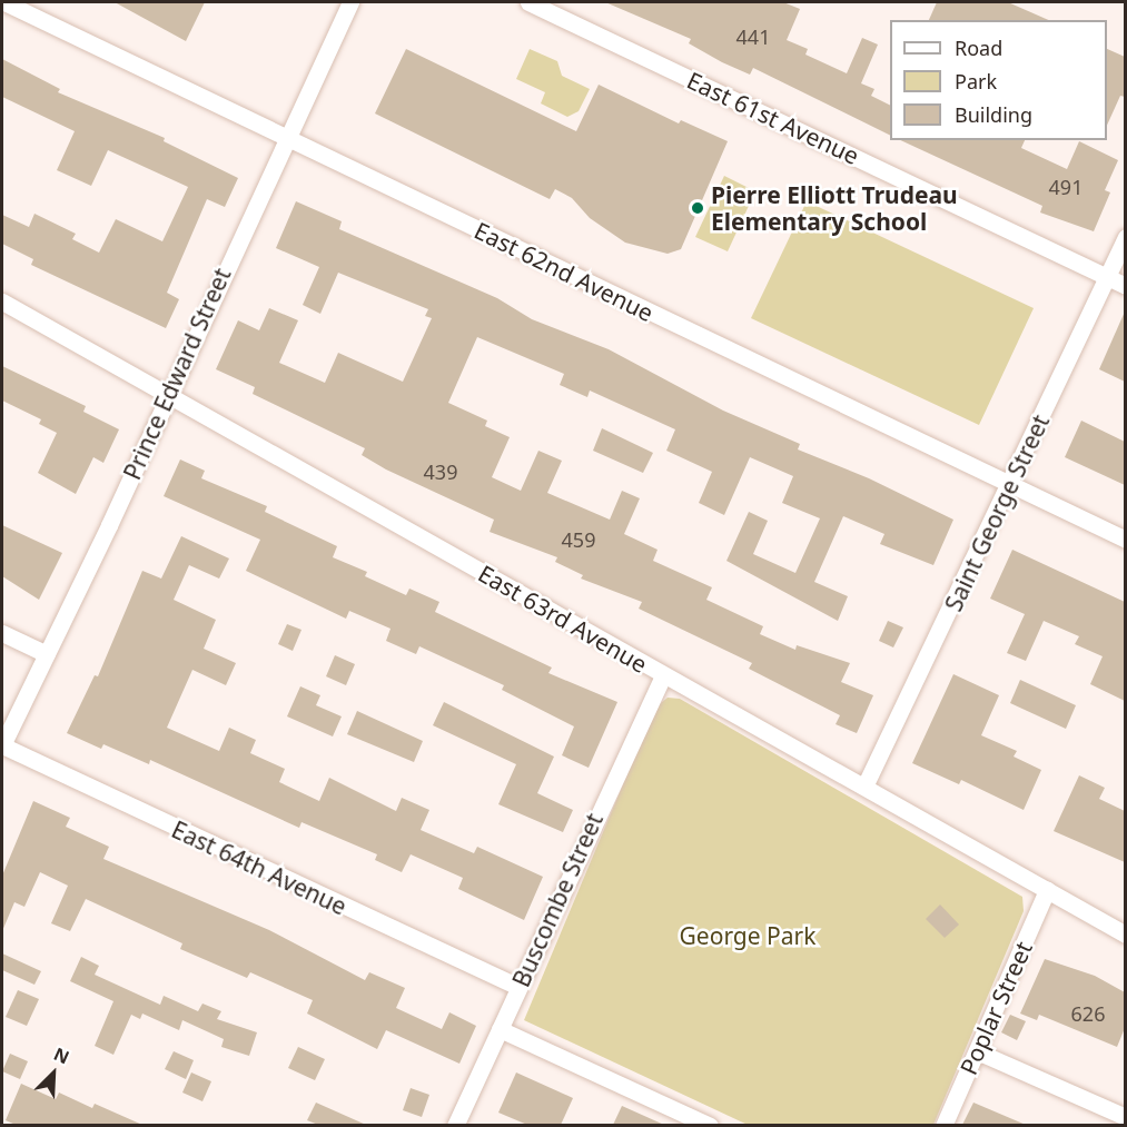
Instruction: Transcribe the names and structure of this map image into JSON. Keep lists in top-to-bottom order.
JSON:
{
  "streets": {
    "street": [
      "East 61st Avenue",
      "East 62nd Avenue",
      "Prince Edward Street",
      "Saint George Street",
      "East 63rd Avenue",
      "East 64th Avenue",
      "Buscombe Street",
      "Poplar Street"
    ]
  },
  "crossings": [
    ["East 61st Avenue", "Saint George Street"],
    ["East 62nd Avenue", "Prince Edward Street"],
    ["East 62nd Avenue", "Saint George Street"],
    ["Prince Edward Street", "East 63rd Avenue"],
    ["Prince Edward Street", "East 64th Avenue"],
    ["Saint George Street", "East 63rd Avenue"],
    ["East 63rd Avenue", "Buscombe Street"],
    ["East 63rd Avenue", "Poplar Street"],
    ["East 64th Avenue", "Buscombe Street"]
  ],
  "parks": ["George Park"],
  "places": ["Pierre Elliott Trudeau Elementary School"],
  "house_numbers": [
    "441",
    "491",
    "439",
    "459",
    "626"
  ],
  "legend": ["Road", "Park", "Building"],
  "north": "top right"
}
